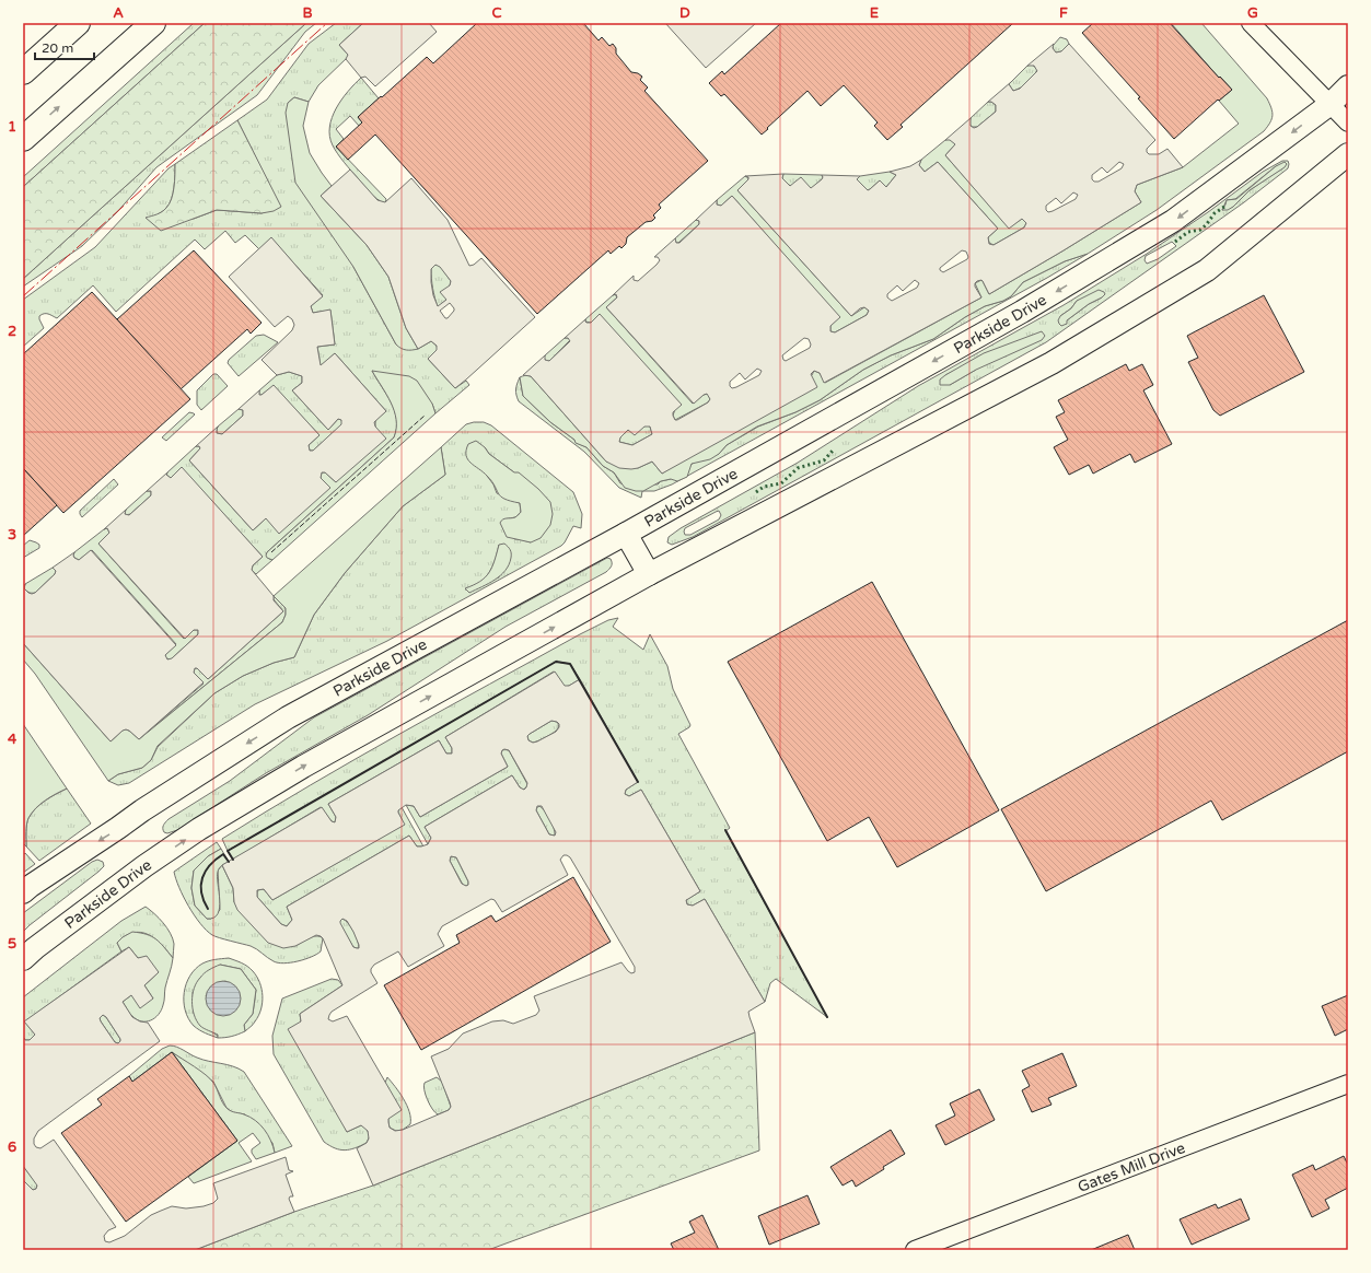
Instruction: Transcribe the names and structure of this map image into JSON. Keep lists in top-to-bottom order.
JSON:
{
  "streets": {
    "street": ["Parkside Drive", "Gates Mill Drive"]
  },
  "scale_bar": "20 m",
  "grid": {
    "columns": [
      "A",
      "B",
      "C",
      "D",
      "E",
      "F",
      "G"
    ],
    "rows": [
      "1",
      "2",
      "3",
      "4",
      "5",
      "6"
    ]
  }
}
